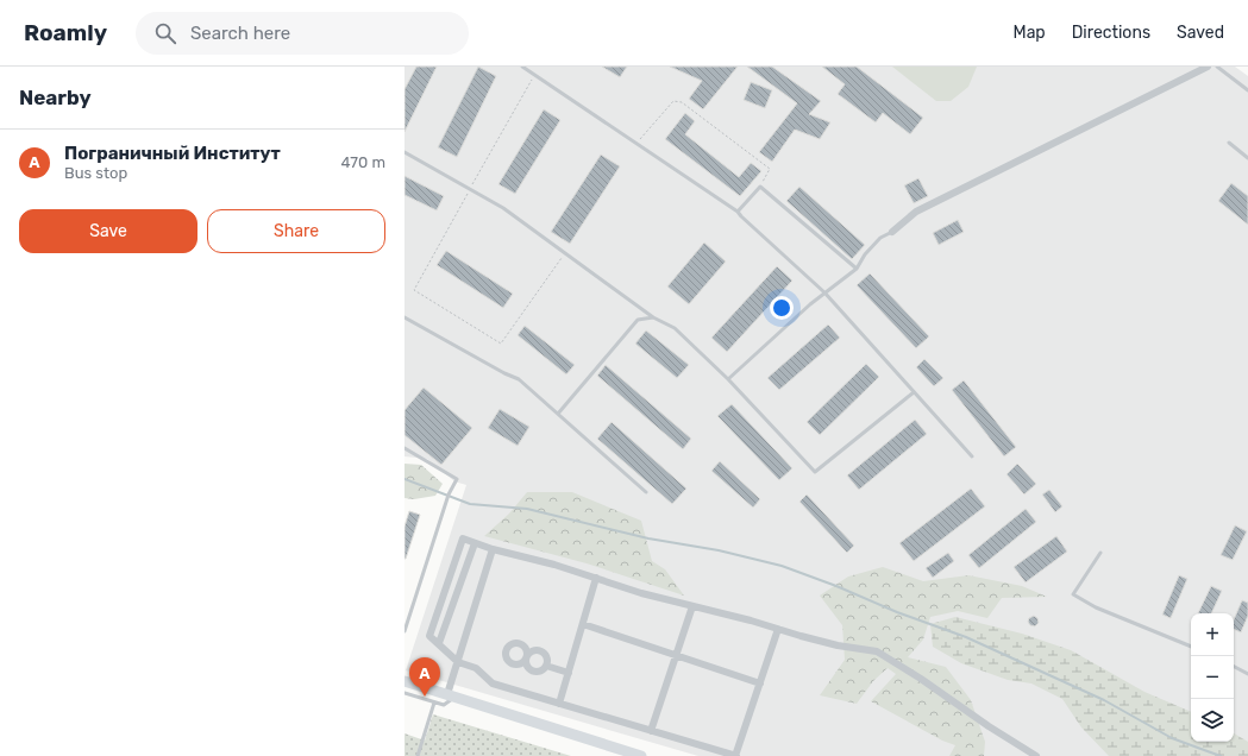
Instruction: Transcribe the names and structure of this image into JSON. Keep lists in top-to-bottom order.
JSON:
{
  "page": {
    "header": "Roamly",
    "search": "Search here",
    "nav": ["Map", "Directions", "Saved"],
    "heading": "Nearby",
    "list": [
      {
        "mark": "A",
        "name": "Пограничный Институт",
        "note": "Bus stop",
        "value": "470 m"
      }
    ],
    "buttons": ["Save", "Share"],
    "map_buttons": ["+", "−"],
    "pins": "A"
  }
}
